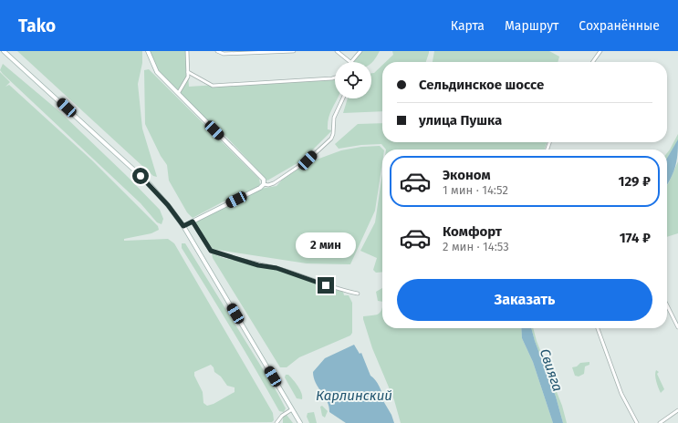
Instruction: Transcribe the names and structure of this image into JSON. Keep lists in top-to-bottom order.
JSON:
{
  "water": ["Свияга", "Карлинский"],
  "page": {
    "header": "Tako",
    "nav": ["Карта", "Маршрут", "Сохранённые"],
    "banner": ["Сельдинское шоссе", "улица Пушка"],
    "list": [
      {
        "name": "Эконом",
        "note": "1 мин · 14:52",
        "value": "129 ₽"
      },
      {
        "name": "Комфорт",
        "note": "2 мин · 14:53",
        "value": "174 ₽"
      }
    ],
    "bubble": "2 мин",
    "buttons": "Заказать"
  }
}
